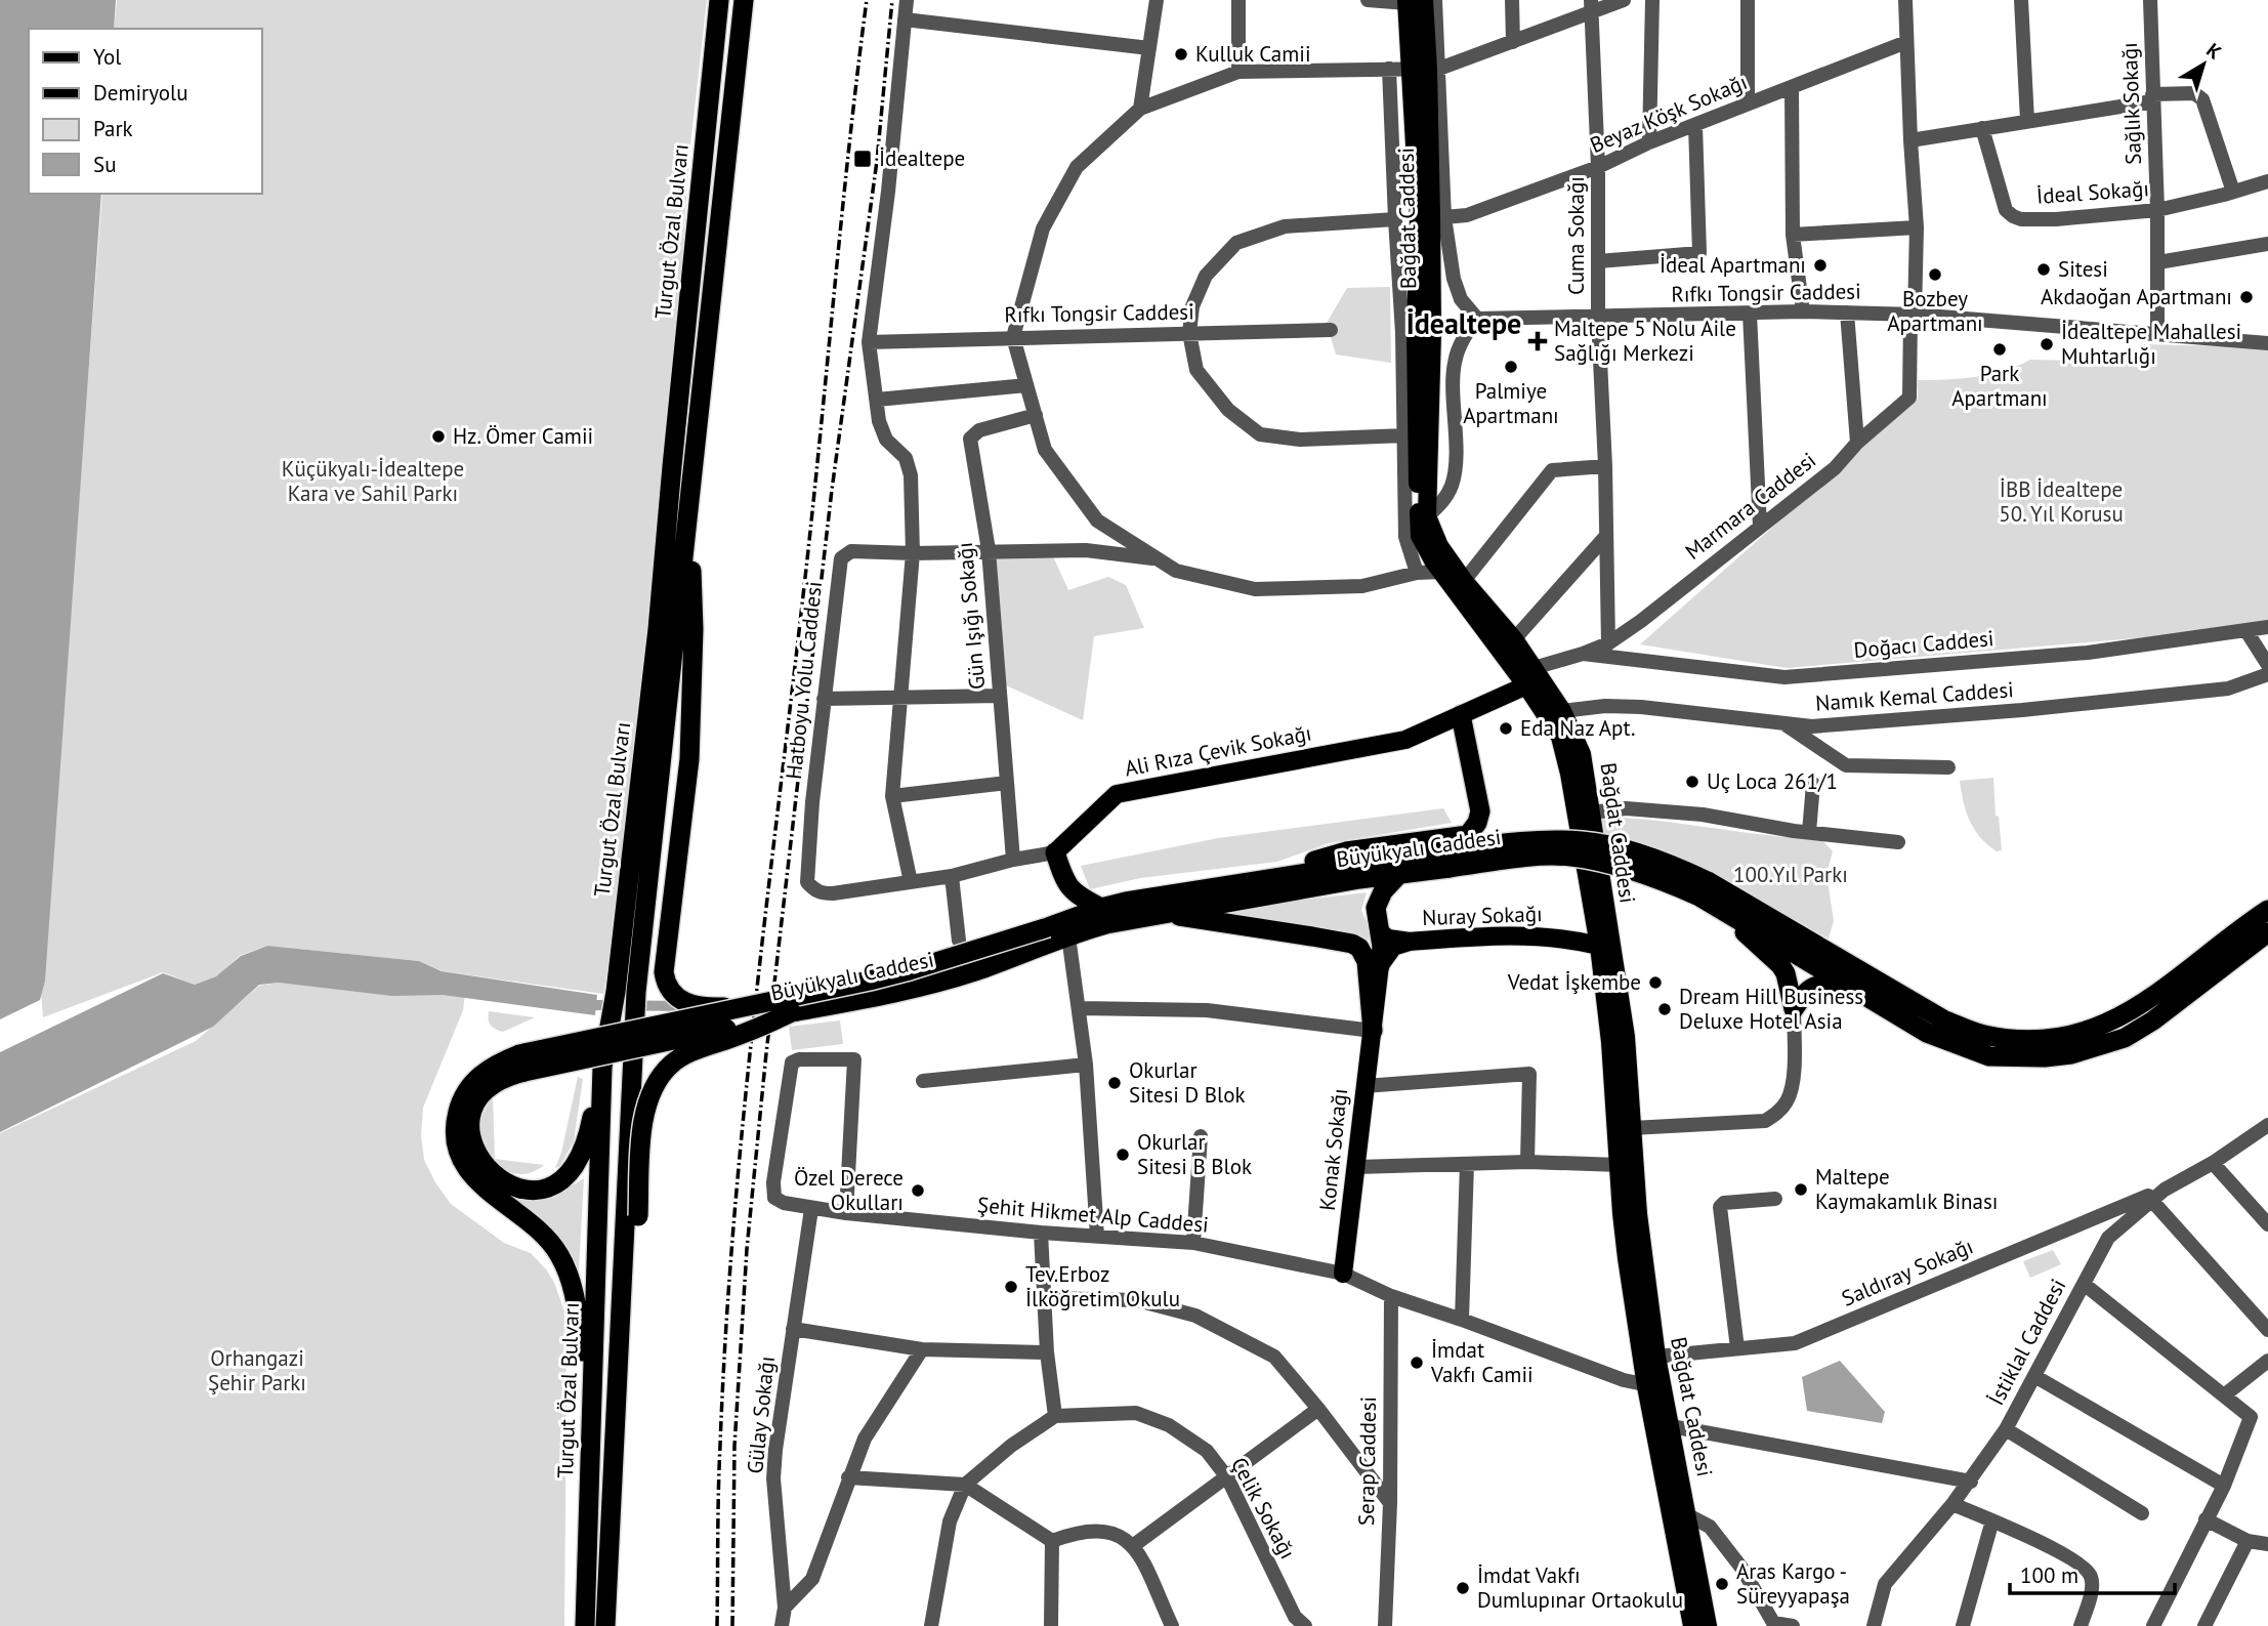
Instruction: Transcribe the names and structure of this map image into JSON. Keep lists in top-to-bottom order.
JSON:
{
  "streets": {
    "highway": ["Turgut Özal Bulvarı", "Büyükyalı Caddesi"],
    "main road": [
      "Bağdat Caddesi",
      "Ali Rıza Çevik Sokağı",
      "Nuray Sokağı",
      "Konak Sokağı"
    ],
    "street": [
      "Sağlık Sokağı",
      "Beyaz Köşk Sokağı",
      "İdeal Sokağı",
      "Cuma Sokağı",
      "Rıfkı Tongsir Caddesi",
      "Marmara Caddesi",
      "Gün Işığı Sokağı",
      "Doğacı Caddesi",
      "Hatboyu Yolu Caddesi",
      "Namık Kemal Caddesi",
      "Şehit Hikmet Alp Caddesi",
      "Saldıray Sokağı",
      "İstiklal Caddesi",
      "Gülay Sokağı",
      "Serap Caddesi",
      "Çelik Sokağı"
    ]
  },
  "crossings": [
    ["Sağlık Sokağı", "İdeal Sokağı"],
    ["Sağlık Sokağı", "Rıfkı Tongsir Caddesi"],
    ["Beyaz Köşk Sokağı", "Cuma Sokağı"],
    ["Beyaz Köşk Sokağı", "Marmara Caddesi"],
    ["Bağdat Caddesi", "Marmara Caddesi"],
    ["Bağdat Caddesi", "Namık Kemal Caddesi"],
    ["Bağdat Caddesi", "Ali Rıza Çevik Sokağı"],
    ["Bağdat Caddesi", "Nuray Sokağı"],
    ["Bağdat Caddesi", "Şehit Hikmet Alp Caddesi"],
    ["Bağdat Caddesi", "Saldıray Sokağı"],
    ["Cuma Sokağı", "Rıfkı Tongsir Caddesi"],
    ["Cuma Sokağı", "Marmara Caddesi"],
    ["Rıfkı Tongsir Caddesi", "Marmara Caddesi"],
    ["Marmara Caddesi", "Doğacı Caddesi"],
    ["Gün Işığı Sokağı", "Hatboyu Yolu Caddesi"],
    ["Konak Sokağı", "Şehit Hikmet Alp Caddesi"],
    ["Şehit Hikmet Alp Caddesi", "Gülay Sokağı"],
    ["Şehit Hikmet Alp Caddesi", "Serap Caddesi"],
    ["Saldıray Sokağı", "İstiklal Caddesi"]
  ],
  "districts": ["İdealtepe"],
  "parks": [
    "Küçükyalı-İdealtepe Kara ve Sahil Parkı",
    "İBB İdealtepe 50. Yıl Korusu",
    "100.Yıl Parkı",
    "Orhangazi Şehir Parkı"
  ],
  "places": {
    "other": [
      "Kulluk Camii",
      "İdeal Apartmanı",
      "Sitesi",
      "Bozbey Apartmanı",
      "Akdaoğan Apartmanı",
      "İdealtepe Mahallesi Muhtarlığı",
      "Park Apartmanı",
      "Palmiye Apartmanı",
      "Hz. Ömer Camii",
      "Eda Naz Apt.",
      "Uç Loca 261/1",
      "Vedat İşkembe",
      "Dream Hill Business Deluxe Hotel Asia",
      "Okurlar Sitesi D Blok",
      "Okurlar Sitesi B Blok",
      "Maltepe Kaymakamlık Binası",
      "Özel Derece Okulları",
      "Tev.Erboz İlköğretim Okulu",
      "İmdat Vakfı Camii",
      "Aras Kargo - Süreyyapaşa",
      "İmdat Vakfı Dumlupınar Ortaokulu"
    ],
    "transit": ["İdealtepe"],
    "health": ["Maltepe 5 Nolu Aile Sağlığı Merkezi"]
  },
  "legend": [
    "Yol",
    "Demiryolu",
    "Park",
    "Su"
  ],
  "scale_bar": "100 m",
  "north": "top right"
}
